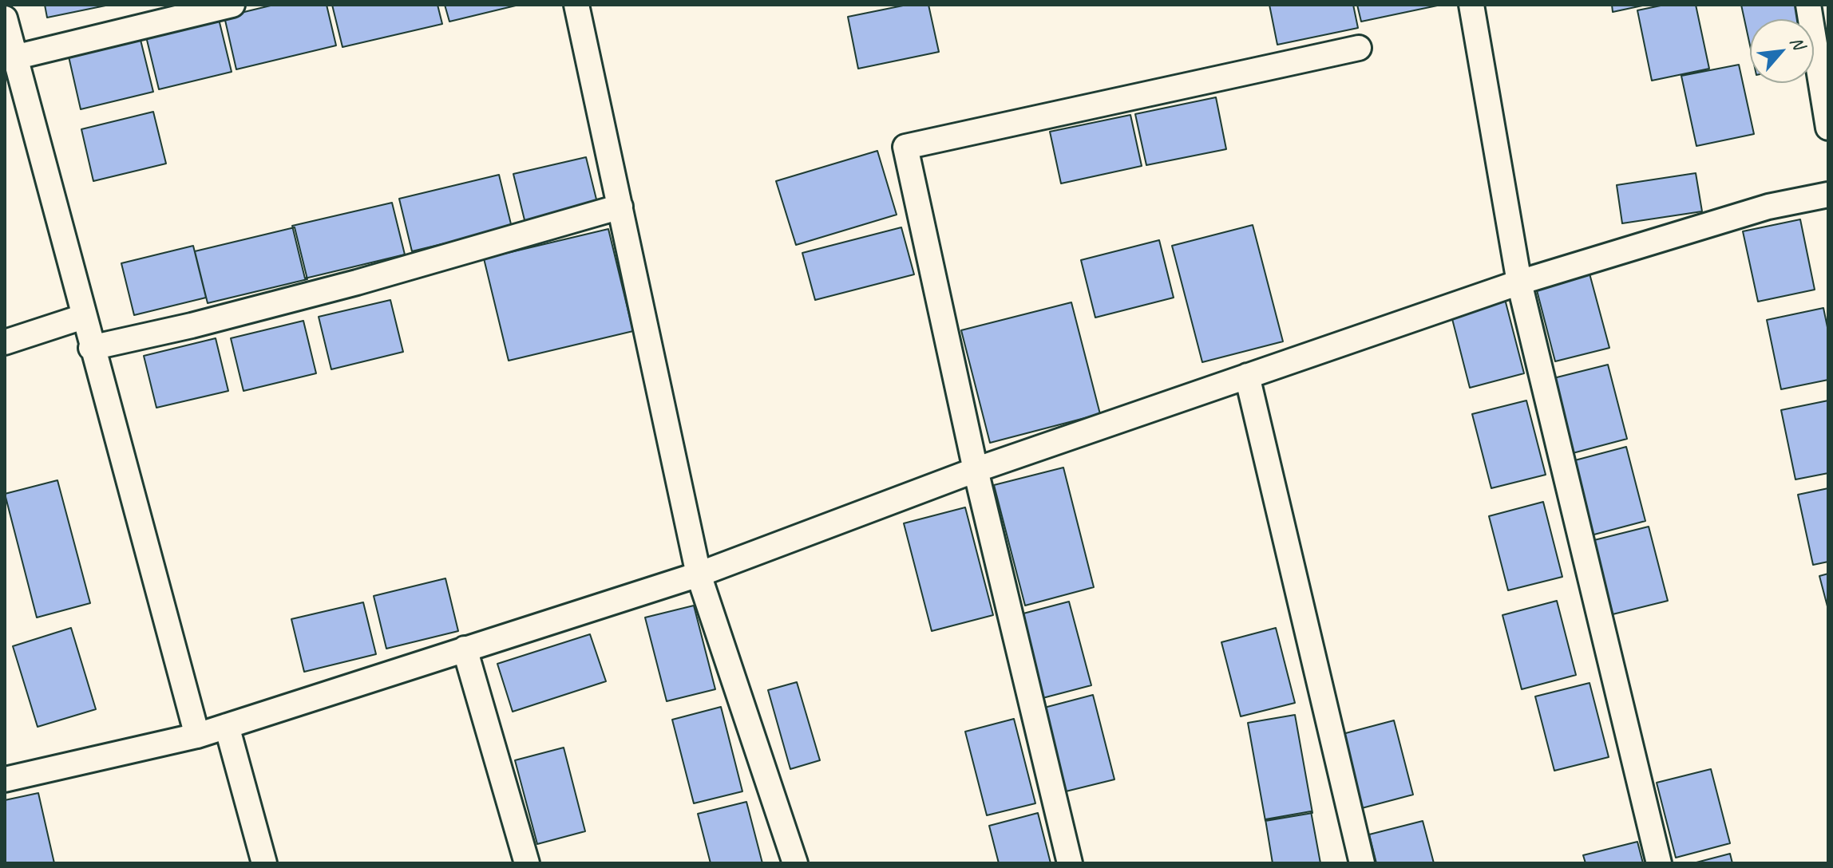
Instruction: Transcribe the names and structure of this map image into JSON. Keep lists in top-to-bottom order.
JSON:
{
  "north": "top right"
}
